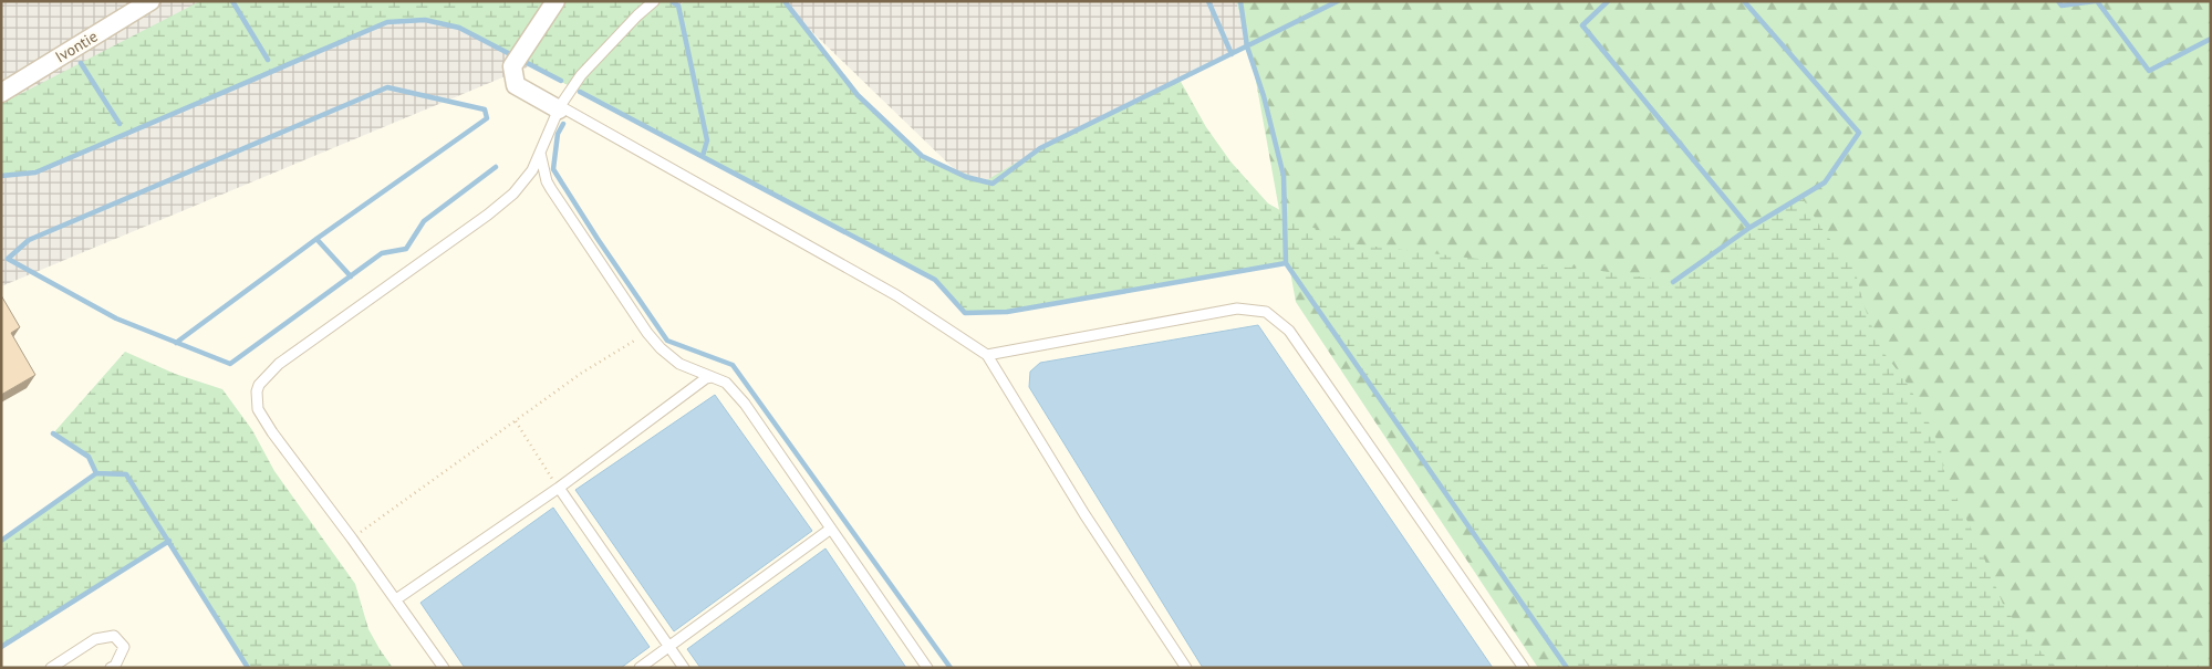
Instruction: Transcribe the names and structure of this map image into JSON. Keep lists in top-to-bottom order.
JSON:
{
  "streets": {
    "street": ["Ivontie"]
  }
}
